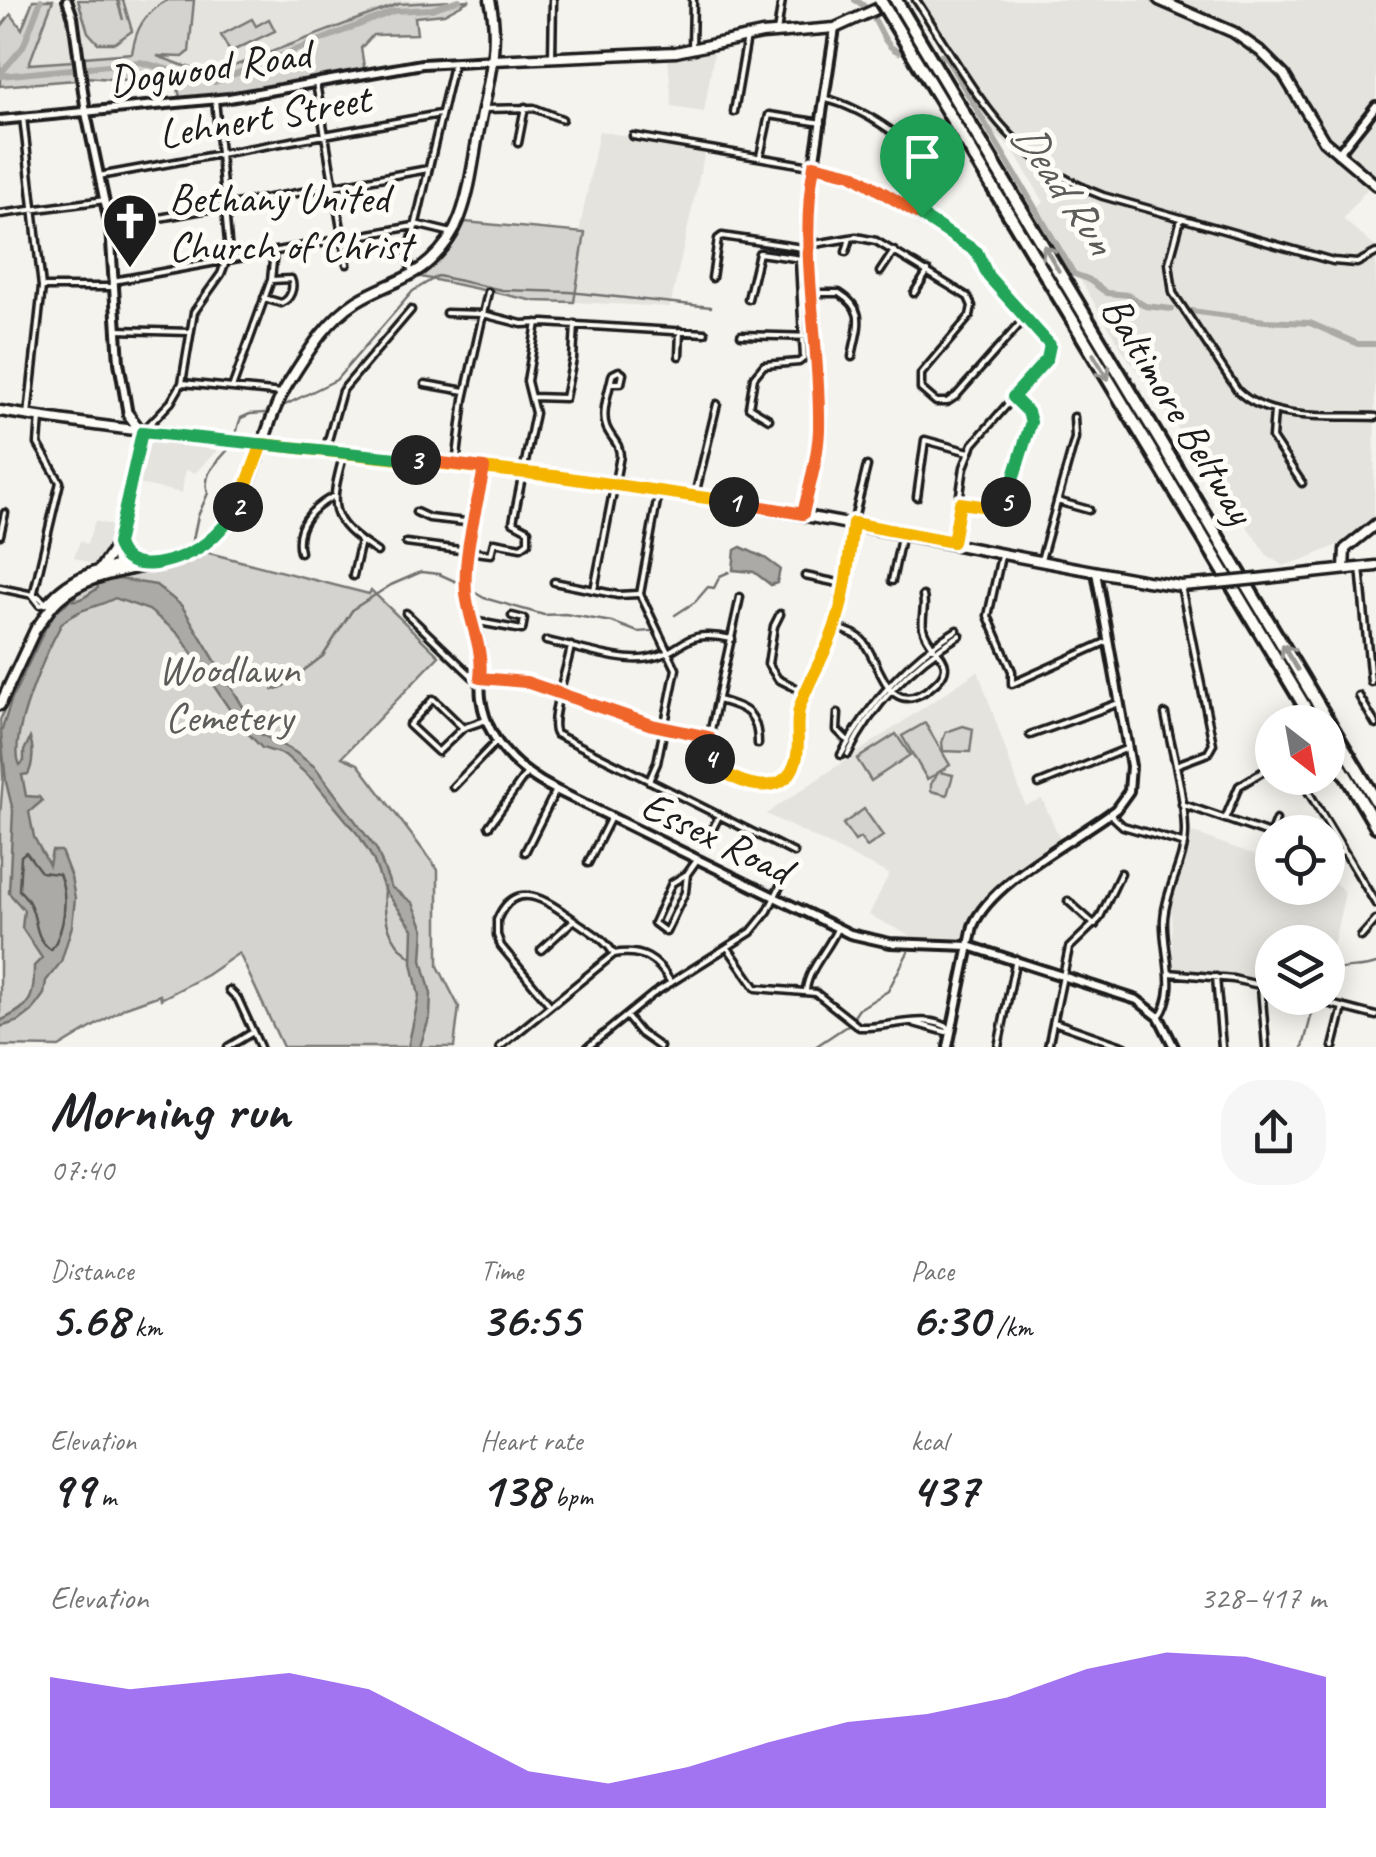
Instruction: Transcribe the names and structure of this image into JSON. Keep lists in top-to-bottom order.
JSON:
{
  "streets": {
    "highway": ["Baltimore Beltway"],
    "main road": ["Dogwood Road"],
    "street": ["Lehnert Street", "Essex Road"]
  },
  "crossings": [
    ["Dogwood Road", "Baltimore Beltway"]
  ],
  "water": ["Dead Run"],
  "parks": ["Woodlawn Cemetery"],
  "places": {
    "church": ["Bethany United Church of Christ"]
  },
  "north": "bottom right",
  "page": {
    "pins": [
      "3",
      "1",
      "5",
      "2",
      "4"
    ],
    "heading": ["Morning run", "07:40"],
    "stats": [
      ["Distance", "5.68 km"],
      ["Time", "36:55"],
      ["Pace", "6:30 /km"],
      ["Elevation", "99 m"],
      ["Heart rate", "138 bpm"],
      ["kcal", "437"]
    ],
    "chart": ["Elevation", "328–417 m"]
  }
}
